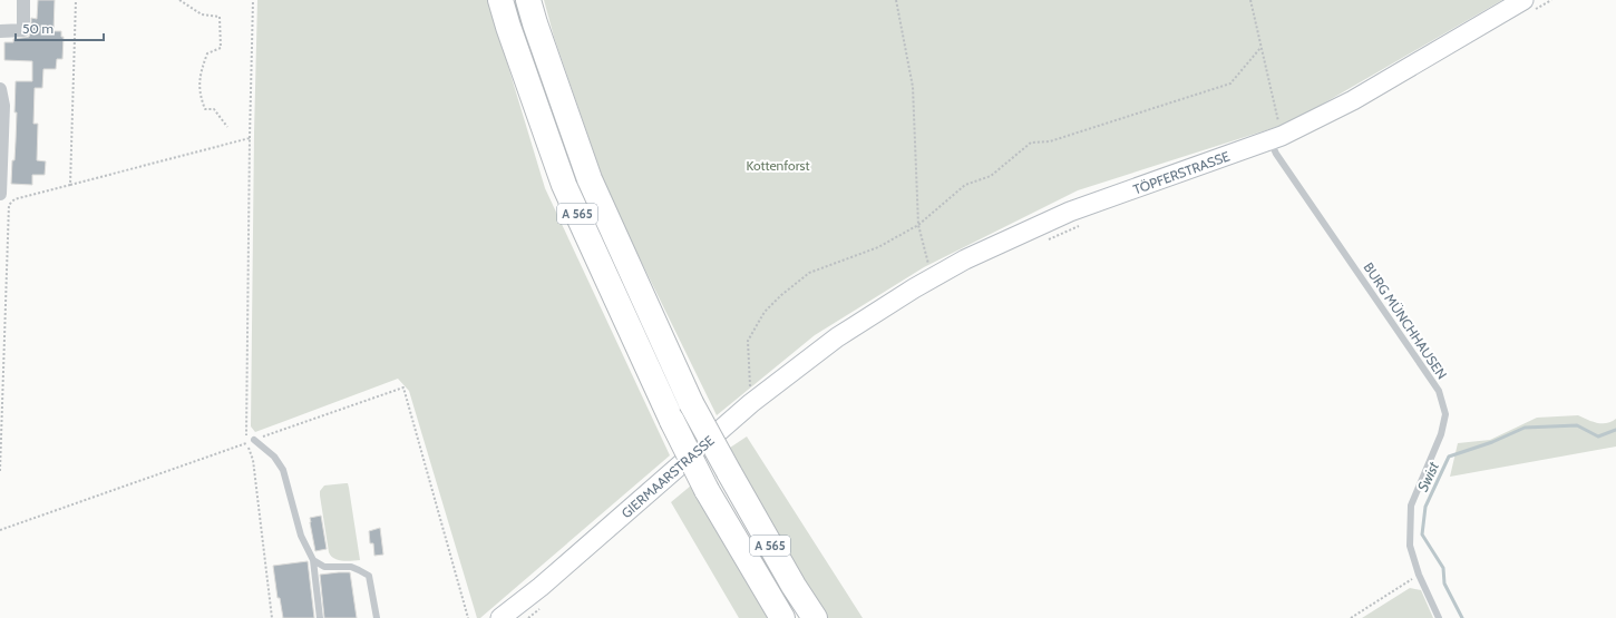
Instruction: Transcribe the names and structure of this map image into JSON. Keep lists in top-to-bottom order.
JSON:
{
  "streets": {
    "highway": ["A 565"],
    "main road": ["TÖPFERSTRASSE", "GIERMAARSTRASSE"],
    "lane": ["BURG MÜNCHHAUSEN"]
  },
  "crossings": [
    ["TÖPFERSTRASSE", "BURG MÜNCHHAUSEN"],
    ["TÖPFERSTRASSE", "GIERMAARSTRASSE"]
  ],
  "water": ["Swist"],
  "parks": ["Kottenforst"],
  "scale_bar": "50 m"
}
